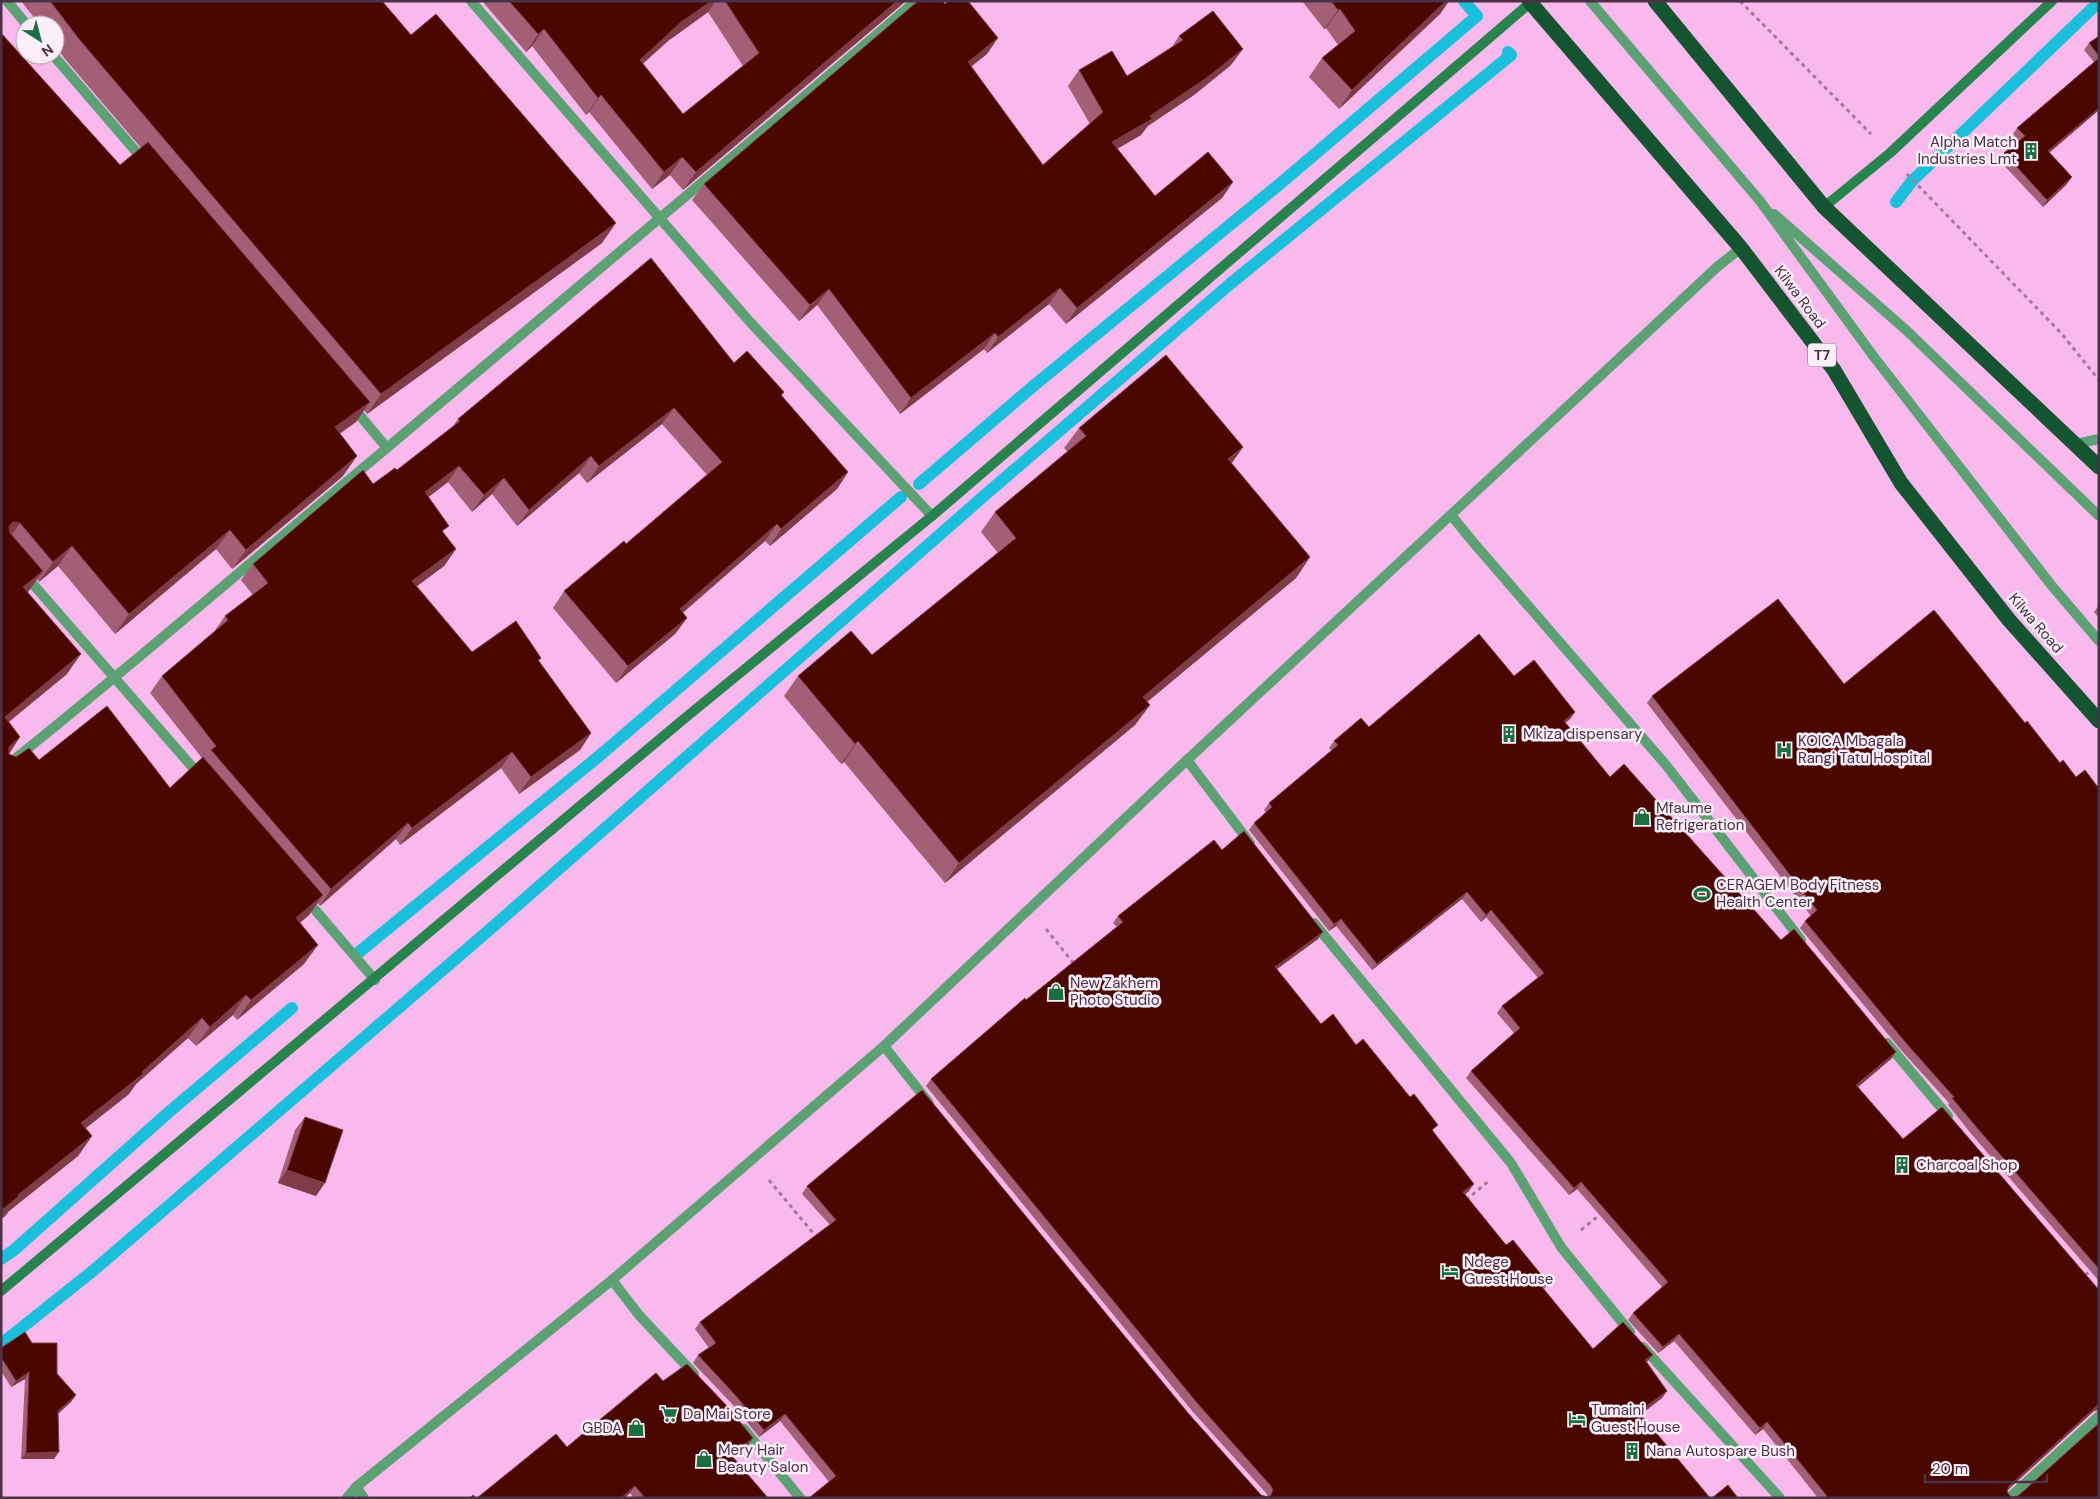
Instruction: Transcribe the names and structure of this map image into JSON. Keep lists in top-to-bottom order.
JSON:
{
  "streets": {
    "highway": ["Kilwa Road", "T7"]
  },
  "places": {
    "building": [
      "Alpha Match Industries Lmt",
      "Mkiza dispensary",
      "Charcoal Shop",
      "Nana Autospare Bush"
    ],
    "hospital": ["KOICA Mbagala Rangi Tatu Hospital"],
    "shop": [
      "Mfaume Refrigeration",
      "New Zakhem Photo Studio",
      "GBDA",
      "Mery Hair Beauty Salon"
    ],
    "sports": ["CERAGEM Body Fitness Health Center"],
    "hotel": ["Ndege Guest House", "Tumaini Guest House"],
    "supermarket": ["Da Mai Store"]
  },
  "scale_bar": "20 m",
  "north": "bottom right"
}
